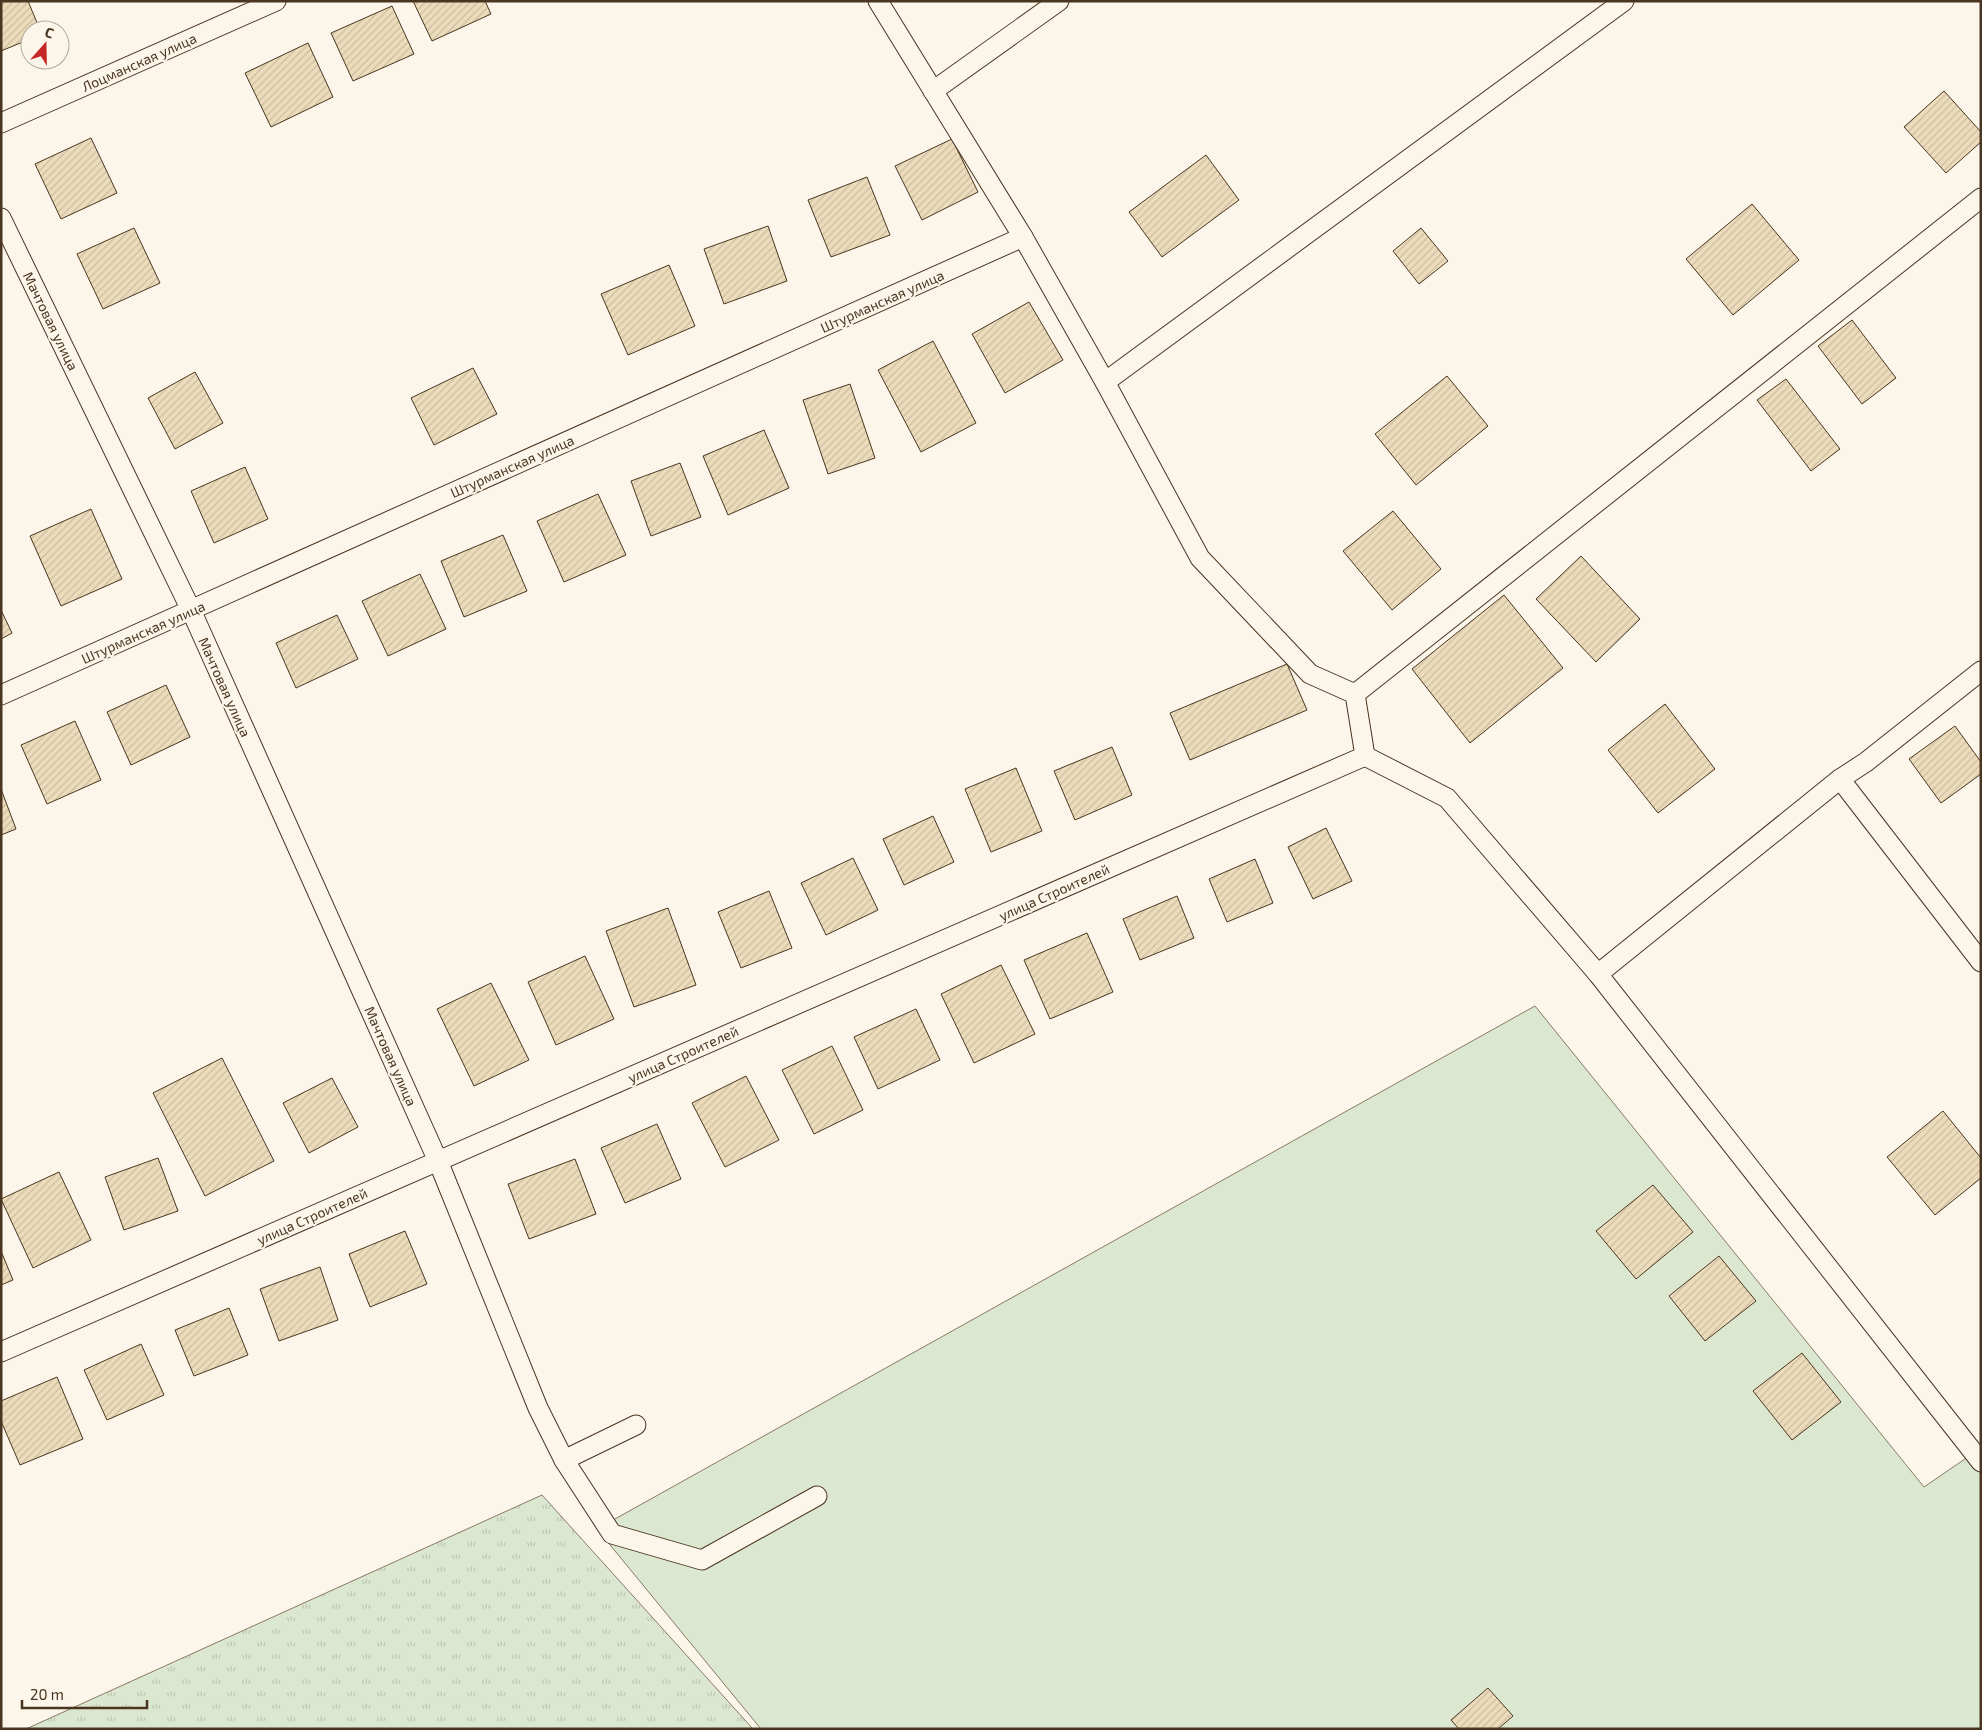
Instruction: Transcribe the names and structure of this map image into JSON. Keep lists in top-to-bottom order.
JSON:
{
  "streets": {
    "lane": [
      "Лоцманская улица",
      "Штурманская улица",
      "Мачтовая улица",
      "улица Строителей"
    ]
  },
  "crossings": [
    ["Штурманская улица", "Мачтовая улица"],
    ["Мачтовая улица", "улица Строителей"]
  ],
  "scale_bar": "20 m",
  "north": "top"
}
